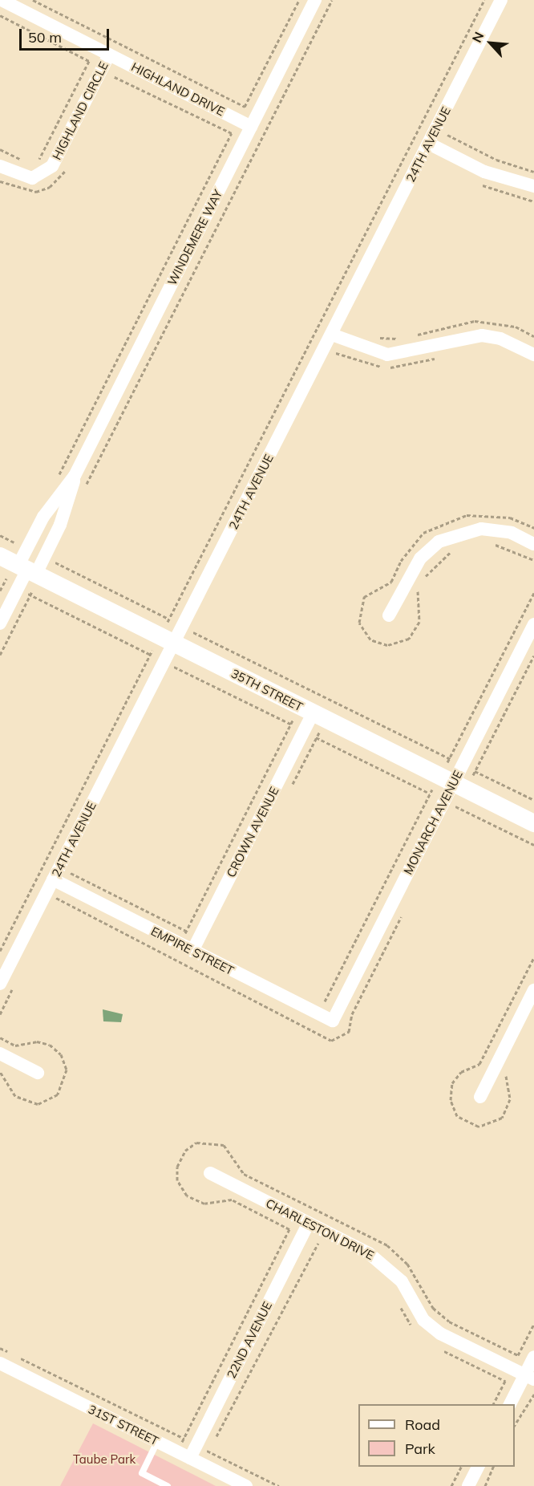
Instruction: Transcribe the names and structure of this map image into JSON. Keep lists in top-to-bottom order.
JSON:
{
  "streets": {
    "street": [
      "HIGHLAND DRIVE",
      "HIGHLAND CIRCLE",
      "24TH AVENUE",
      "WINDEMERE WAY",
      "35TH STREET",
      "MONARCH AVENUE",
      "CROWN AVENUE",
      "EMPIRE STREET",
      "CHARLESTON DRIVE",
      "22ND AVENUE",
      "31ST STREET"
    ]
  },
  "crossings": [
    ["HIGHLAND DRIVE", "HIGHLAND CIRCLE"],
    ["HIGHLAND DRIVE", "WINDEMERE WAY"],
    ["24TH AVENUE", "35TH STREET"],
    ["24TH AVENUE", "EMPIRE STREET"],
    ["WINDEMERE WAY", "35TH STREET"],
    ["35TH STREET", "MONARCH AVENUE"],
    ["35TH STREET", "CROWN AVENUE"],
    ["MONARCH AVENUE", "EMPIRE STREET"],
    ["CROWN AVENUE", "EMPIRE STREET"],
    ["CHARLESTON DRIVE", "22ND AVENUE"],
    ["22ND AVENUE", "31ST STREET"]
  ],
  "parks": ["Taube Park"],
  "legend": ["Road", "Park"],
  "scale_bar": "50 m",
  "north": "top left"
}
